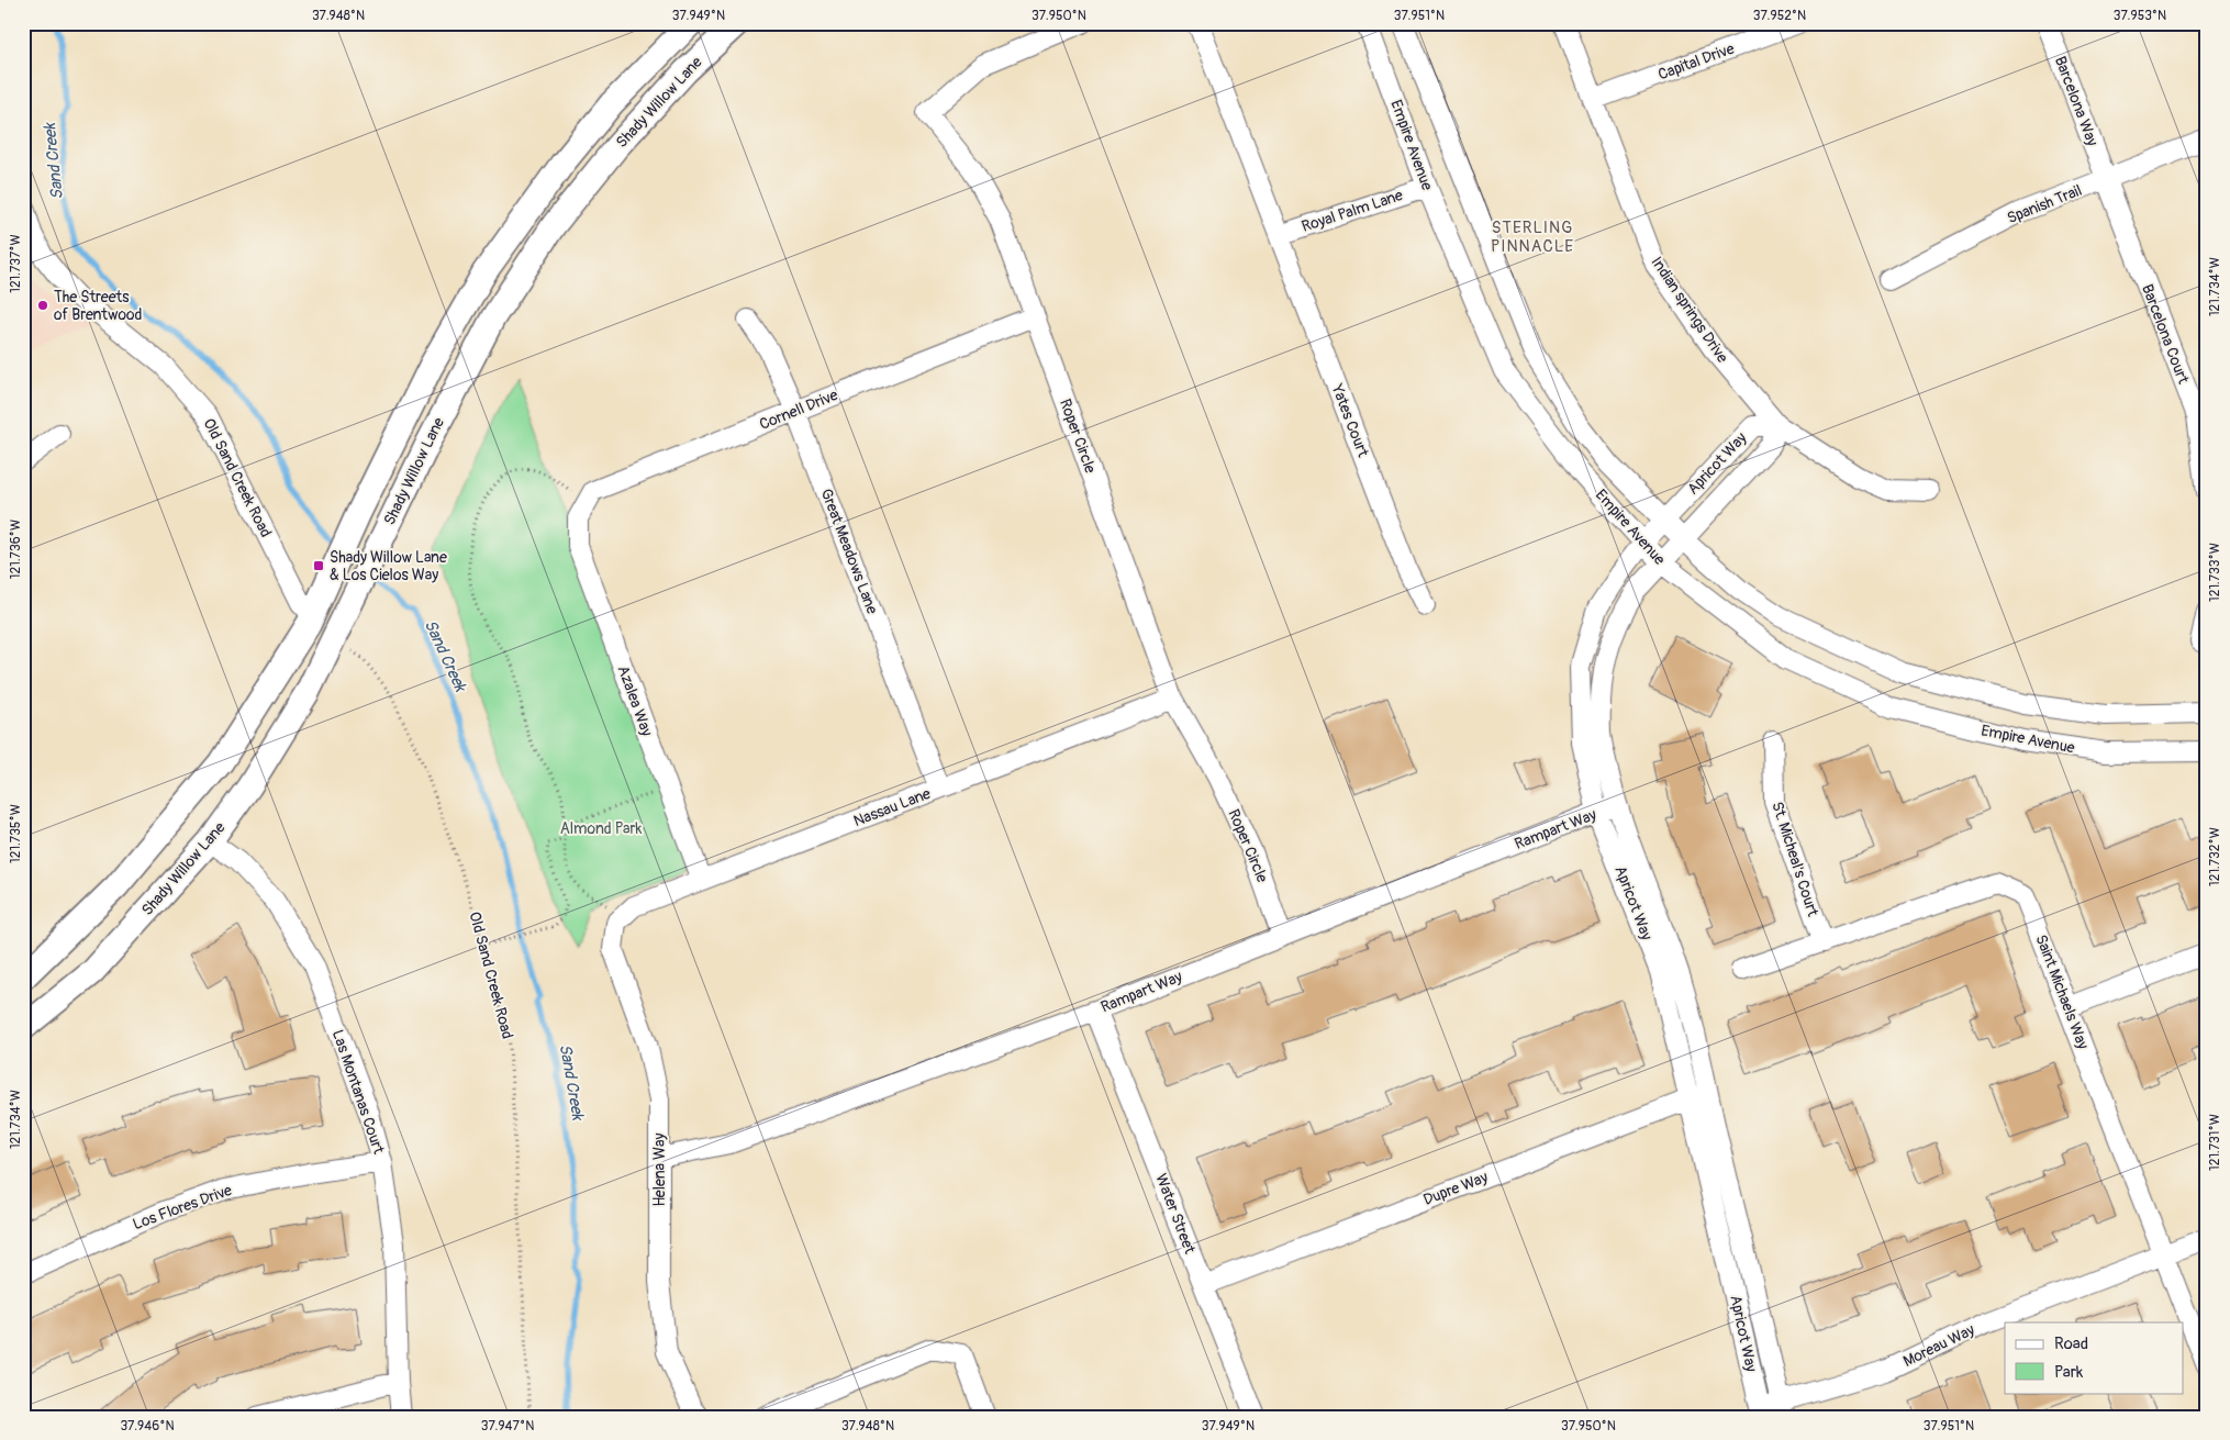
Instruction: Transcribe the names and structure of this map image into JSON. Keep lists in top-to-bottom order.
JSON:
{
  "streets": {
    "main road": ["Shady Willow Lane"],
    "street": [
      "Capital Drive",
      "Barcelona Way",
      "Empire Avenue",
      "Spanish Trail",
      "Royal Palm Lane",
      "Indian springs Drive",
      "Barcelona Court",
      "Cornell Drive",
      "Yates Court",
      "Roper Circle",
      "Apricot Way",
      "Old Sand Creek Road",
      "Great Meadows Lane",
      "Azalea Way",
      "Nassau Lane",
      "Rampart Way",
      "St. Micheal's Court",
      "Saint Michaels Way",
      "Las Montanas Court",
      "Helena Way",
      "Dupre Way",
      "Los Flores Drive",
      "Water Street",
      "Moreau Way"
    ]
  },
  "crossings": [
    ["Capital Drive", "Indian springs Drive"],
    ["Barcelona Way", "Spanish Trail"],
    ["Barcelona Way", "Barcelona Court"],
    ["Shady Willow Lane", "Old Sand Creek Road"],
    ["Shady Willow Lane", "Las Montanas Court"],
    ["Empire Avenue", "Royal Palm Lane"],
    ["Empire Avenue", "Apricot Way"],
    ["Spanish Trail", "Barcelona Court"],
    ["Royal Palm Lane", "Yates Court"],
    ["Indian springs Drive", "Apricot Way"],
    ["Cornell Drive", "Roper Circle"],
    ["Cornell Drive", "Great Meadows Lane"],
    ["Cornell Drive", "Azalea Way"],
    ["Roper Circle", "Nassau Lane"],
    ["Roper Circle", "Rampart Way"],
    ["Apricot Way", "Rampart Way"],
    ["Apricot Way", "Dupre Way"],
    ["Apricot Way", "Moreau Way"],
    ["Great Meadows Lane", "Nassau Lane"],
    ["Azalea Way", "Nassau Lane"],
    ["Nassau Lane", "Helena Way"],
    ["Rampart Way", "Helena Way"],
    ["Rampart Way", "Water Street"],
    ["St. Micheal's Court", "Saint Michaels Way"],
    ["Saint Michaels Way", "Moreau Way"],
    ["Las Montanas Court", "Los Flores Drive"],
    ["Dupre Way", "Water Street"]
  ],
  "districts": ["STERLING PINNACLE"],
  "water": ["Sand Creek"],
  "parks": ["Almond Park"],
  "places": {
    "other": ["The Streets of Brentwood"],
    "transit": ["Shady Willow Lane & Los Cielos Way"]
  },
  "legend": ["Road", "Park"],
  "coordinates": [
    "37.948°N",
    "37.949°N",
    "37.950°N",
    "37.951°N",
    "37.952°N",
    "37.953°N",
    "121.737°W",
    "121.734°W",
    "121.736°W",
    "121.733°W",
    "121.735°W",
    "121.732°W",
    "121.731°W",
    "37.946°N",
    "37.947°N"
  ]
}
